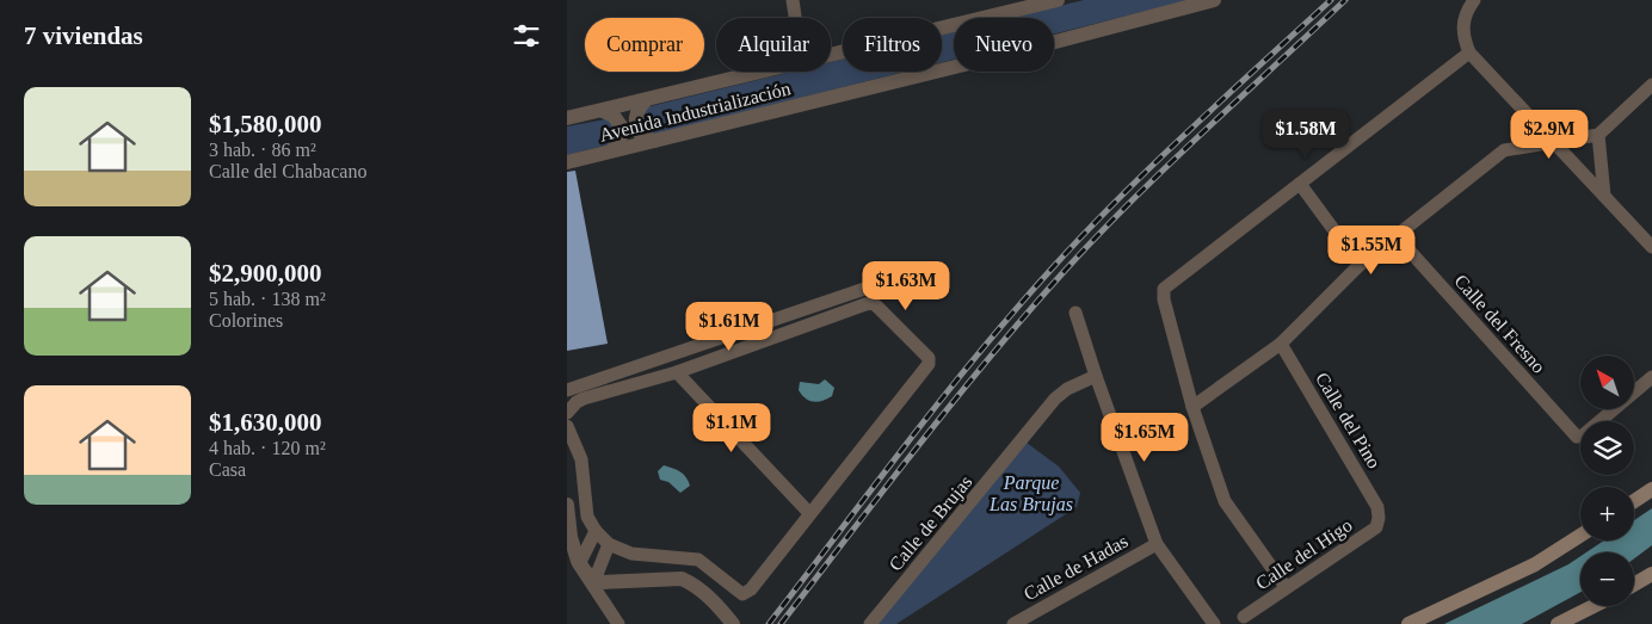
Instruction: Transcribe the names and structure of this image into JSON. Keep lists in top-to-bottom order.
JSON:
{
  "streets": {
    "street": [
      "Avenida Industrialización",
      "Calle del Fresno",
      "Calle del Pino",
      "Calle de Brujas",
      "Calle del Higo",
      "Calle de Hadas"
    ]
  },
  "crossings": [
    ["Calle del Pino", "Calle del Higo"]
  ],
  "parks": ["Parque Las Brujas"],
  "north": "top left",
  "page": {
    "heading": "7 viviendas",
    "chip": [
      "Comprar",
      "Alquilar",
      "Filtros",
      "Nuevo"
    ],
    "list": [
      {
        "name": "$1,580,000",
        "note": "3 hab. · 86 m² · Calle del Chabacano"
      },
      {
        "name": "$2,900,000",
        "note": "5 hab. · 138 m² · Colorines"
      },
      {
        "name": "$1,630,000",
        "note": "4 hab. · 120 m² · Casa"
      }
    ],
    "price": [
      "$1.58M",
      "$2.9M",
      "$1.55M",
      "$1.63M",
      "$1.61M",
      "$1.1M",
      "$1.65M"
    ],
    "map_buttons": ["+", "−"]
  }
}
